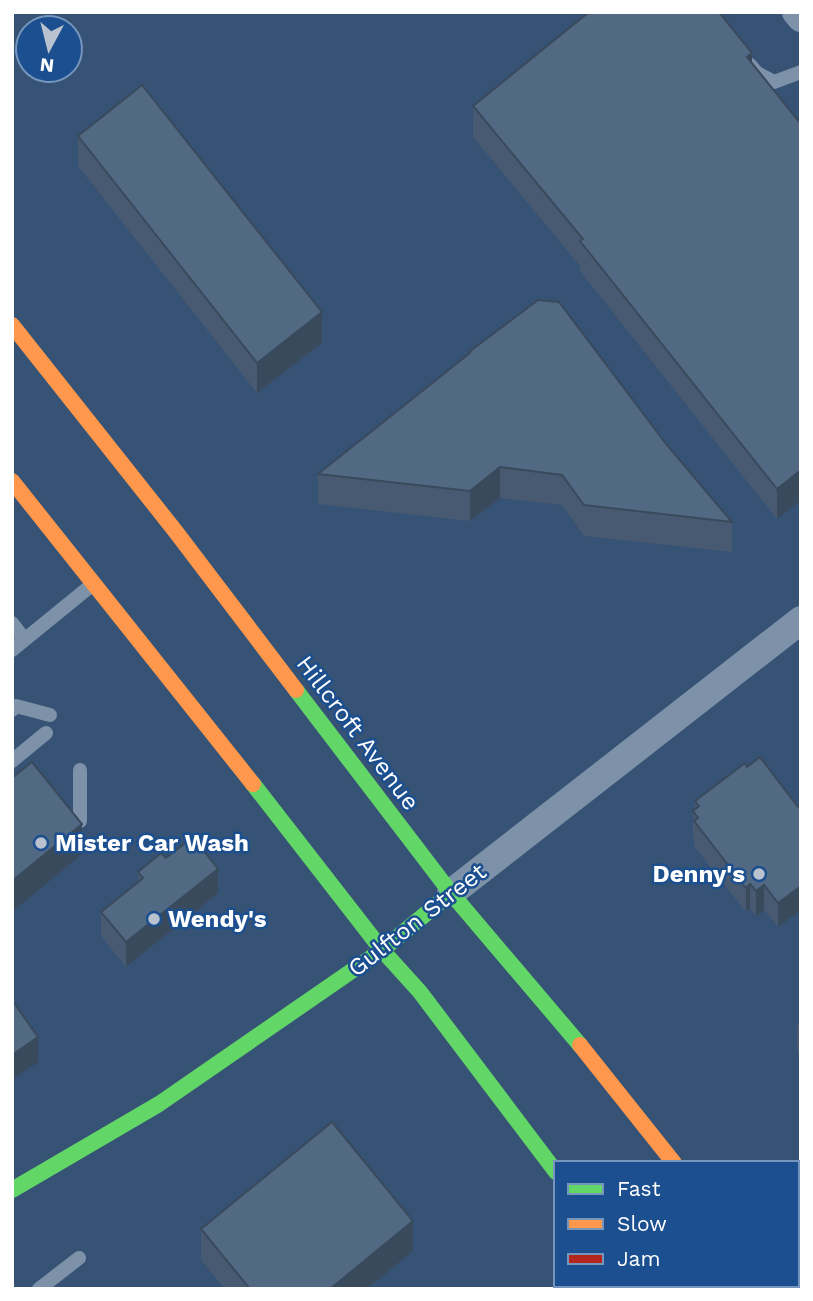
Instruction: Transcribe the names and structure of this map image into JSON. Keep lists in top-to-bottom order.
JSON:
{
  "streets": {
    "main road": ["Hillcroft Avenue", "Gulfton Street"]
  },
  "crossings": [
    ["Hillcroft Avenue", "Gulfton Street"]
  ],
  "places": ["Mister Car Wash", "Denny's", "Wendy's"],
  "legend": ["Fast", "Slow", "Jam"],
  "north": "bottom"
}
